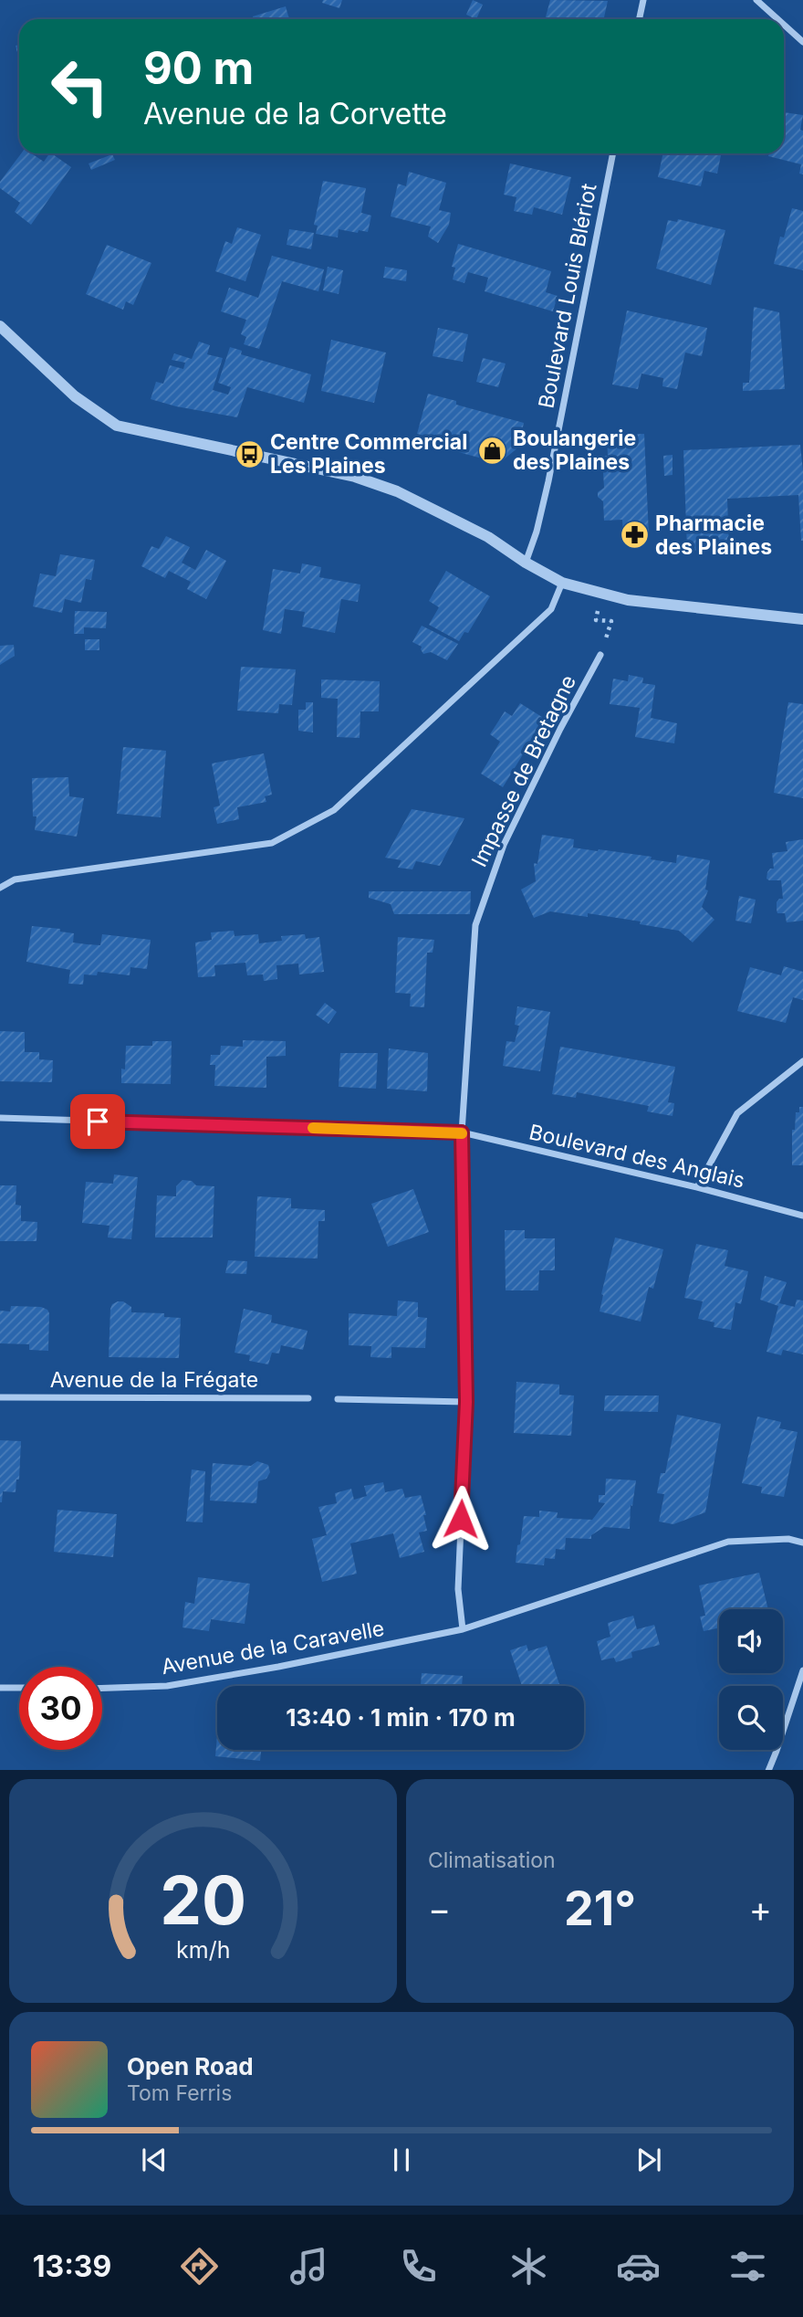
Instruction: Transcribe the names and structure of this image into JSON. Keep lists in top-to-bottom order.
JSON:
{
  "streets": {
    "street": [
      "Boulevard Louis Blériot",
      "Impasse de Bretagne",
      "Boulevard des Anglais",
      "Avenue de la Frégate",
      "Avenue de la Caravelle"
    ]
  },
  "crossings": [
    ["Impasse de Bretagne", "Boulevard des Anglais"],
    ["Impasse de Bretagne", "Avenue de la Caravelle"]
  ],
  "places": {
    "shop": ["Boulangerie des Plaines"],
    "bus stop": ["Centre Commercial Les Plaines"],
    "pharmacy": ["Pharmacie des Plaines"]
  },
  "page": {
    "turn": ["90 m", "Avenue de la Corvette"],
    "limit": "30",
    "trip": "13:40 · 1 min · 170 m",
    "tile": "Climatisation",
    "heat": ["−", "21°", "+"],
    "song": ["Open Road", "Tom Ferris"],
    "tabs": "13:39",
    "gauge": ["20", "km/h"]
  }
}
